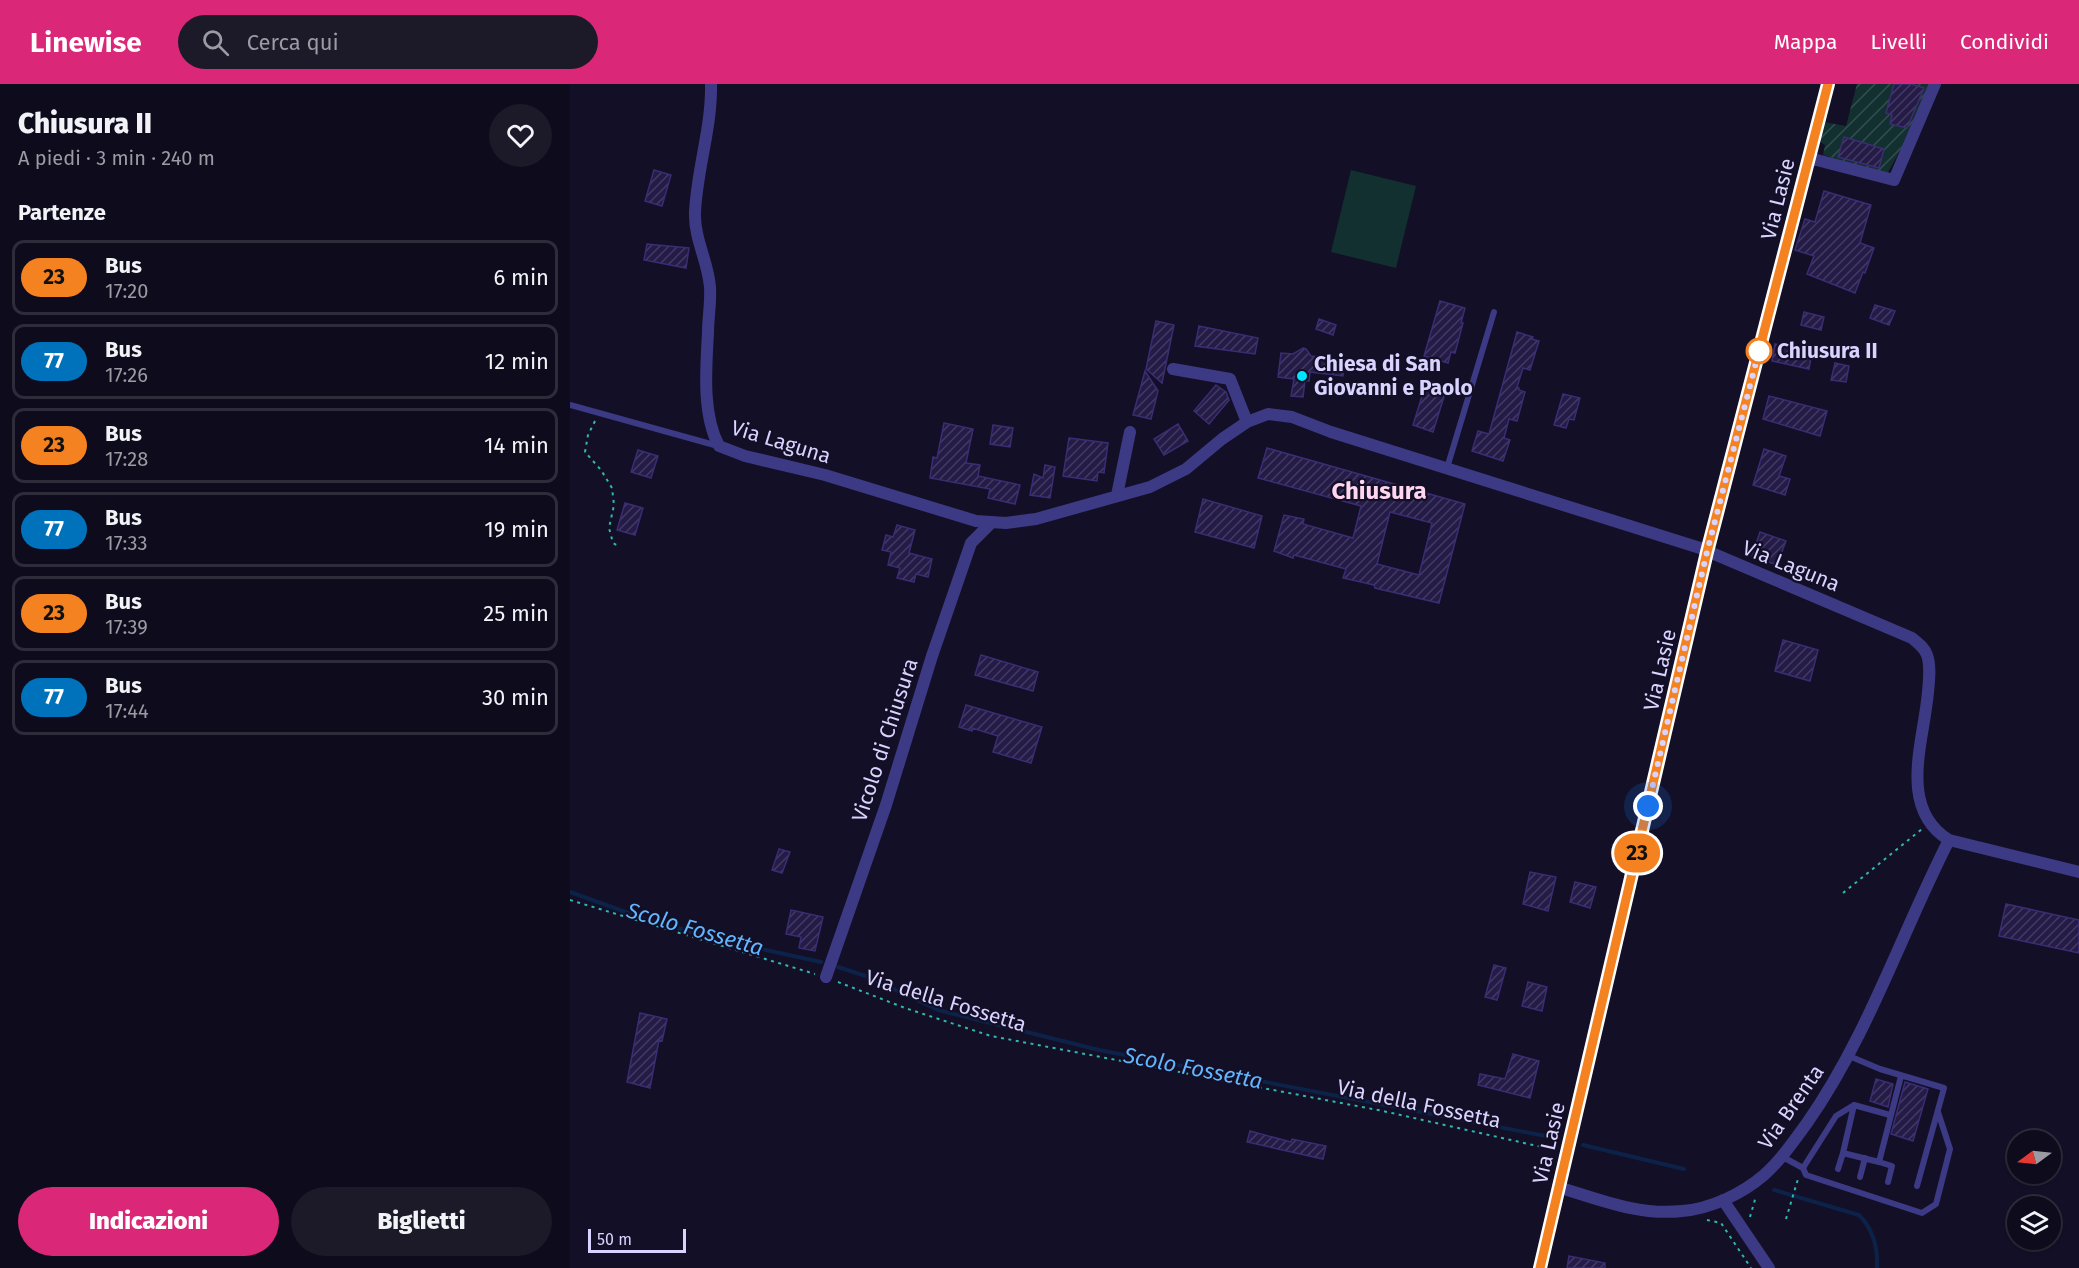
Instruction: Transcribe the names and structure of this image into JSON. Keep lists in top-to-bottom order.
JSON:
{
  "streets": {
    "street": [
      "Via Lasie",
      "Via Laguna",
      "Vicolo di Chiusura",
      "Via Brenta"
    ],
    "path": ["Via della Fossetta"]
  },
  "crossings": [
    ["Via Lasie", "Via Laguna"],
    ["Via Lasie", "Via della Fossetta"],
    ["Via Lasie", "Via Brenta"],
    ["Via Laguna", "Vicolo di Chiusura"],
    ["Via Laguna", "Via Brenta"],
    ["Vicolo di Chiusura", "Via della Fossetta"]
  ],
  "districts": ["Chiusura"],
  "water": ["Scolo Fossetta"],
  "places": ["Chiusura II", "Chiesa di San Giovanni e Paolo"],
  "lines": ["bus line 23"],
  "scale_bar": "50 m",
  "north": "left",
  "page": {
    "header": "Linewise",
    "search": "Cerca qui",
    "nav": ["Mappa", "Livelli", "Condividi"],
    "heading": [
      ["Chiusura II", "A piedi · 3 min · 240 m"],
      "Partenze"
    ],
    "on_map": "23",
    "list": [
      {
        "mark": "23",
        "name": "Bus",
        "note": "17:20",
        "value": "6 min"
      },
      {
        "mark": "77",
        "name": "Bus",
        "note": "17:26",
        "value": "12 min"
      },
      {
        "mark": "23",
        "name": "Bus",
        "note": "17:28",
        "value": "14 min"
      },
      {
        "mark": "77",
        "name": "Bus",
        "note": "17:33",
        "value": "19 min"
      },
      {
        "mark": "23",
        "name": "Bus",
        "note": "17:39",
        "value": "25 min"
      },
      {
        "mark": "77",
        "name": "Bus",
        "note": "17:44",
        "value": "30 min"
      }
    ],
    "buttons": ["Indicazioni", "Biglietti"],
    "scale": "50 m"
  }
}
